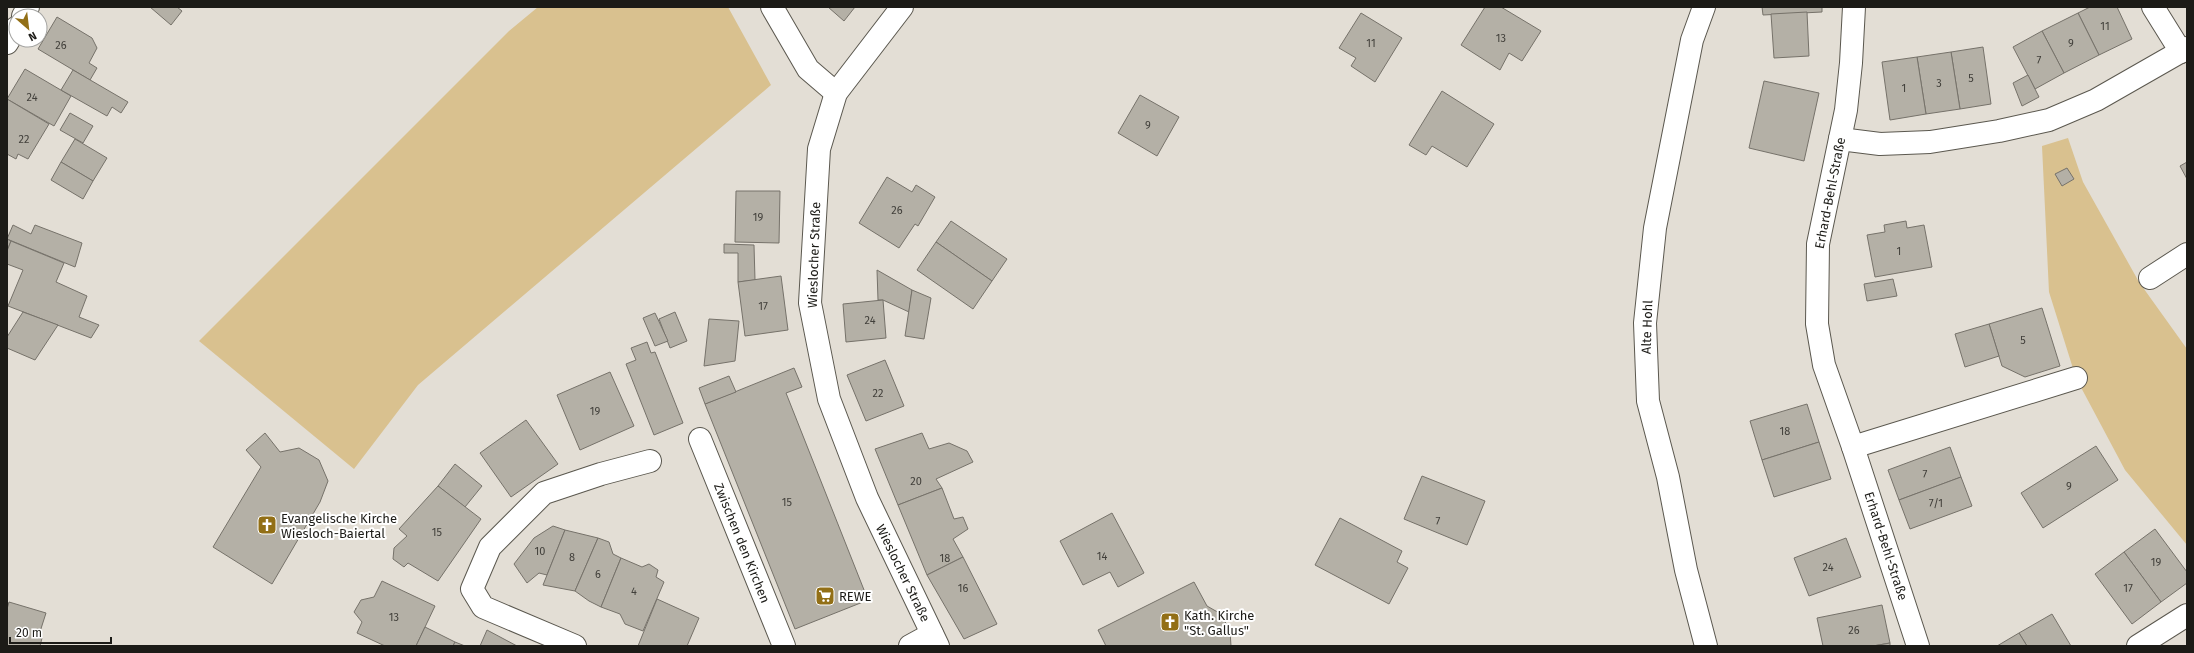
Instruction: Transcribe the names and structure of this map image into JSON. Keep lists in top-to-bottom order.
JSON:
{
  "streets": {
    "street": [
      "Erhard-Behl-Straße",
      "Wieslocher Straße",
      "Alte Hohl",
      "Zwischen den Kirchen"
    ]
  },
  "places": {
    "church": ["Evangelische Kirche Wiesloch-Baiertal", "Kath. Kirche \"St. Gallus\""],
    "supermarket": ["REWE"]
  },
  "house_numbers": [
    "11",
    "13",
    "11",
    "9",
    "26",
    "7",
    "5",
    "3",
    "1",
    "24",
    "9",
    "22",
    "26",
    "19",
    "1",
    "17",
    "24",
    "5",
    "22",
    "19",
    "18",
    "7",
    "20",
    "9",
    "15",
    "7/1",
    "7",
    "15",
    "10",
    "14",
    "8",
    "18",
    "19",
    "24",
    "6",
    "16",
    "17",
    "4",
    "13",
    "26"
  ],
  "scale_bar": "20 m",
  "north": "bottom right"
}
